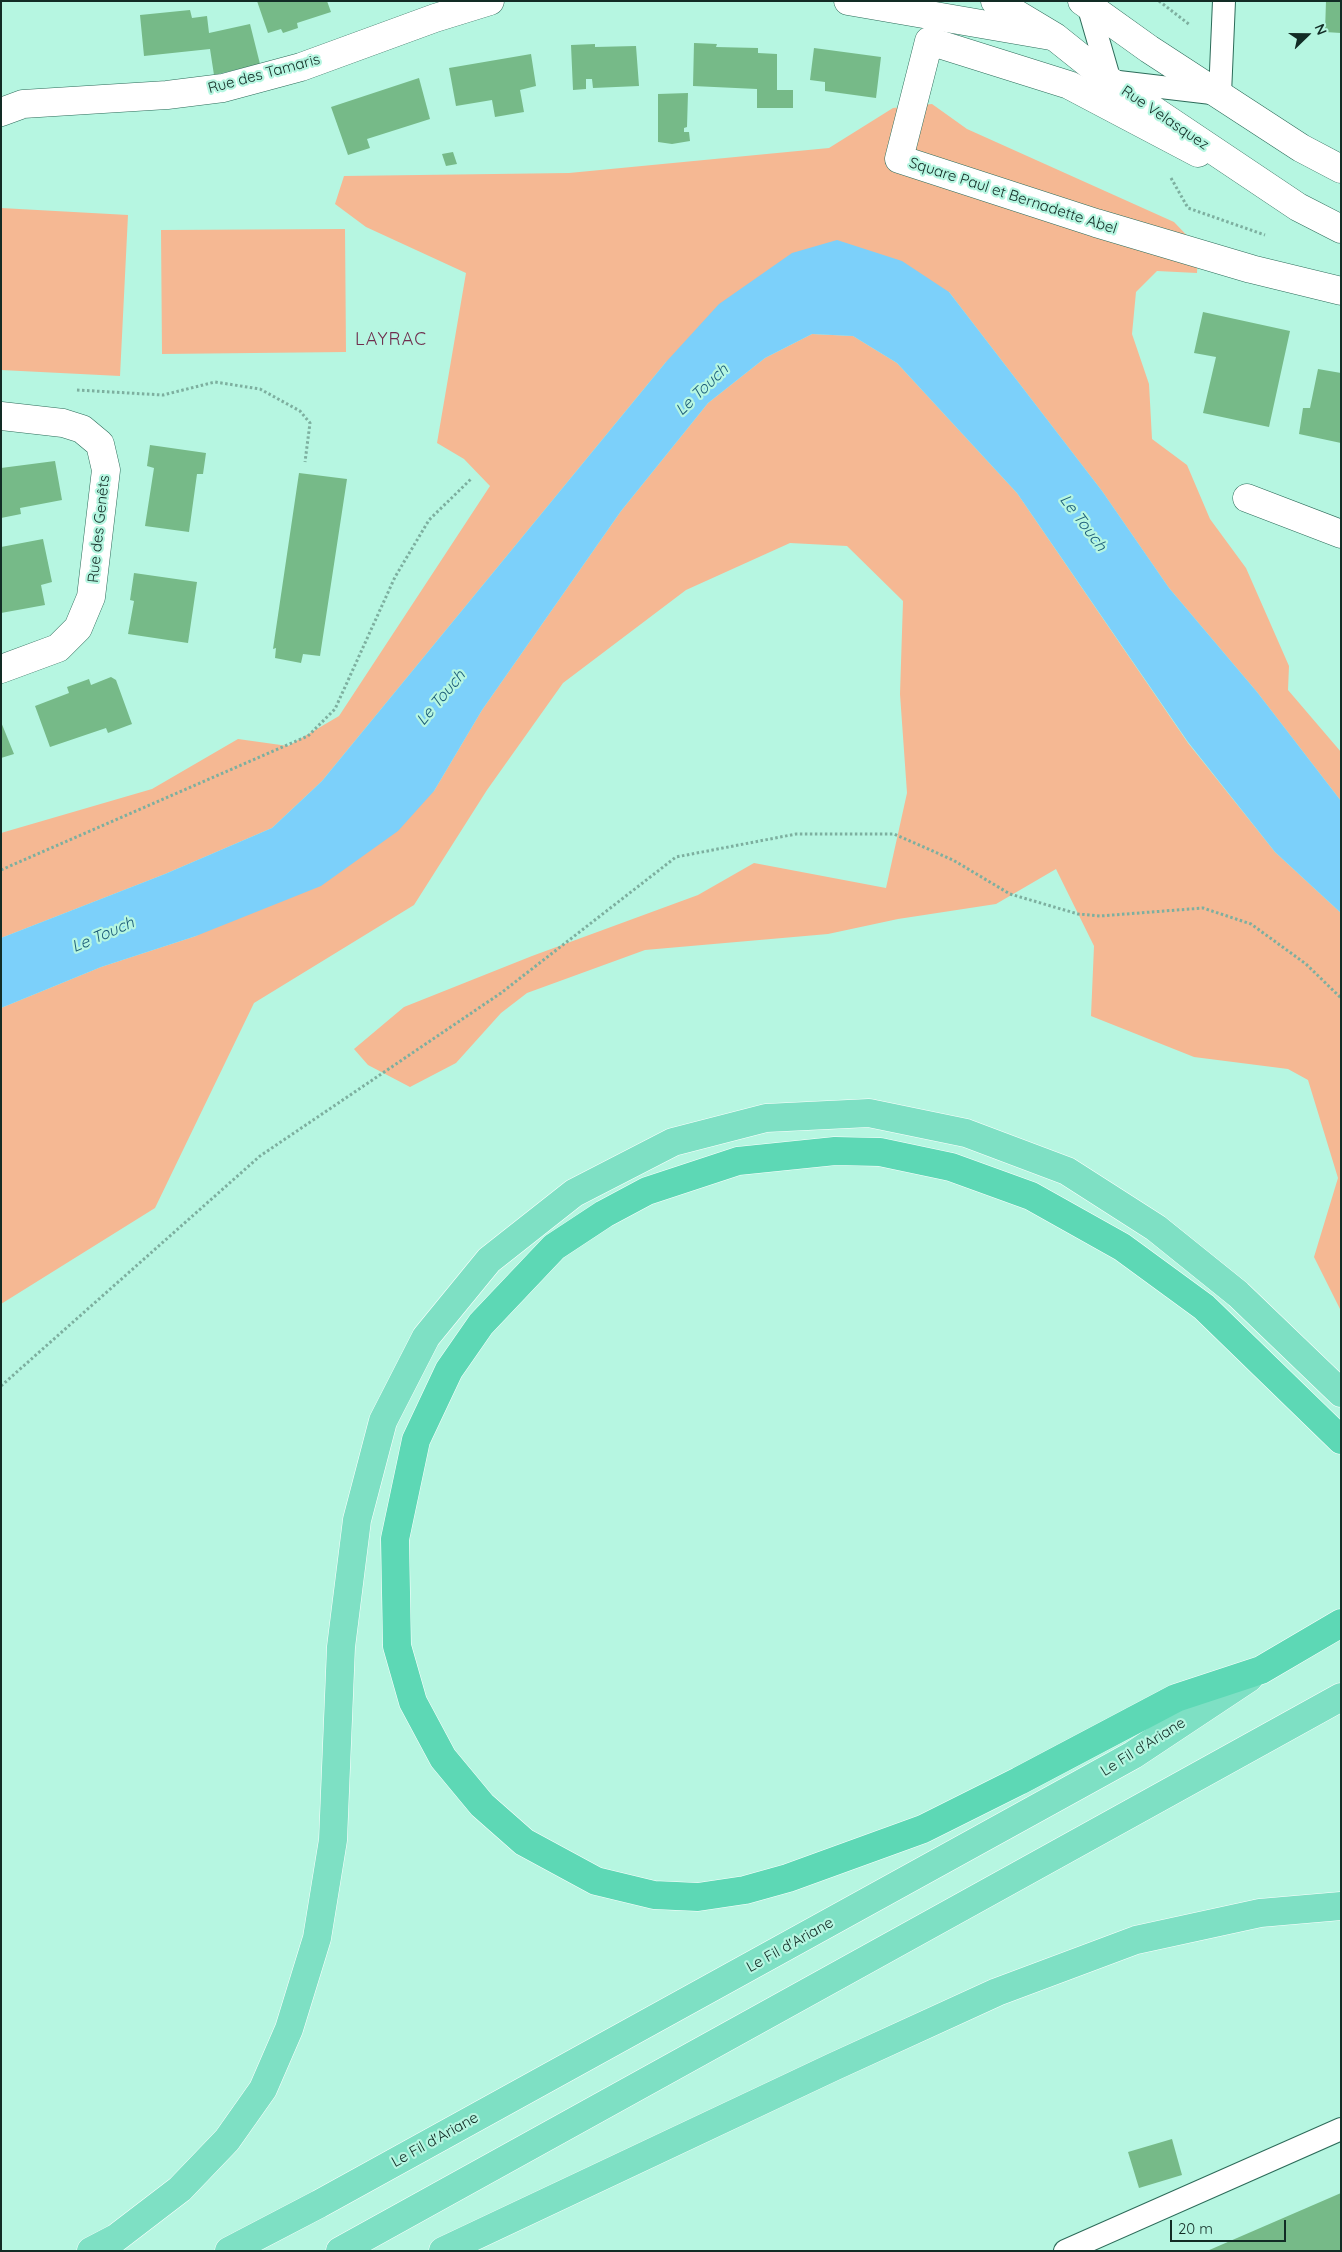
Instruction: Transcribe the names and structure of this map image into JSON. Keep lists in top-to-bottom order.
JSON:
{
  "streets": {
    "highway": ["Le Fil d'Ariane"],
    "street": [
      "Rue des Tamaris",
      "Rue Velasquez",
      "Square Paul et Bernadette Abel",
      "Rue des Genêts"
    ]
  },
  "districts": ["LAYRAC"],
  "water": ["Le Touch"],
  "scale_bar": "20 m",
  "north": "right"
}
